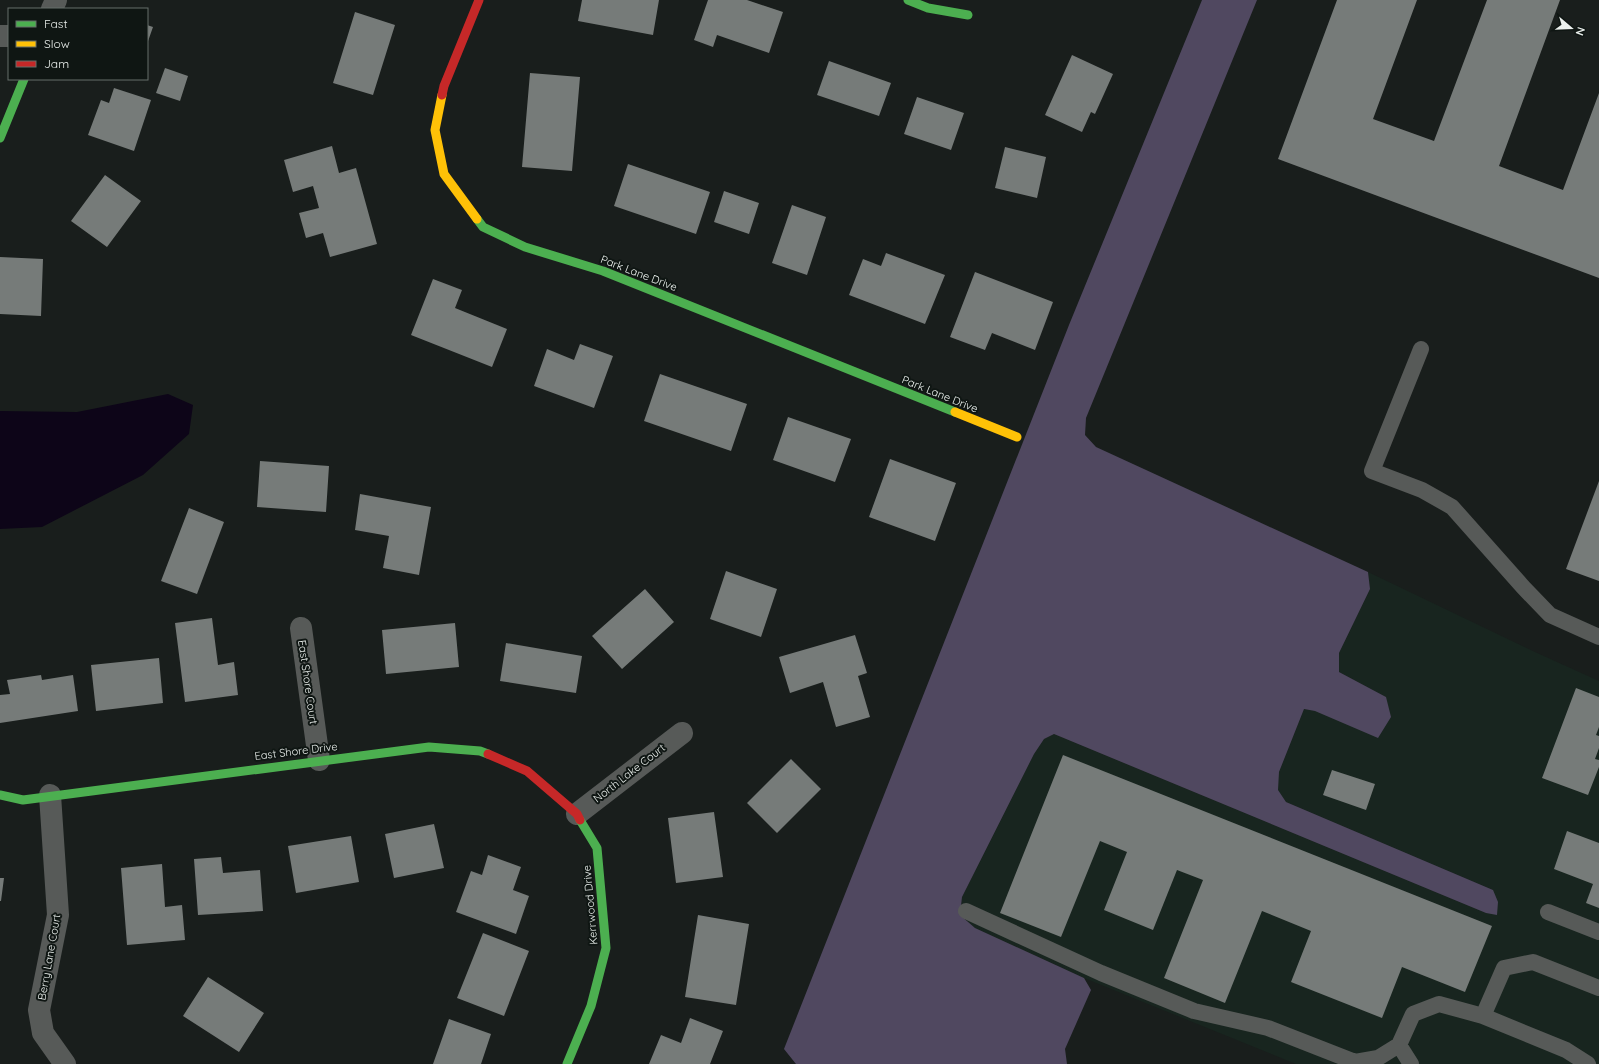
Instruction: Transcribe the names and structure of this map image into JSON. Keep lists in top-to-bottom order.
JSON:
{
  "streets": {
    "street": [
      "Park Lane Drive",
      "East Shore Court",
      "East Shore Drive",
      "North Lake Court",
      "Kerrwood Drive",
      "Berry Lane Court"
    ]
  },
  "crossings": [
    ["East Shore Court", "East Shore Drive"],
    ["East Shore Drive", "North Lake Court"],
    ["East Shore Drive", "Kerrwood Drive"],
    ["East Shore Drive", "Berry Lane Court"],
    ["North Lake Court", "Kerrwood Drive"]
  ],
  "legend": ["Fast", "Slow", "Jam"],
  "north": "right"
}
